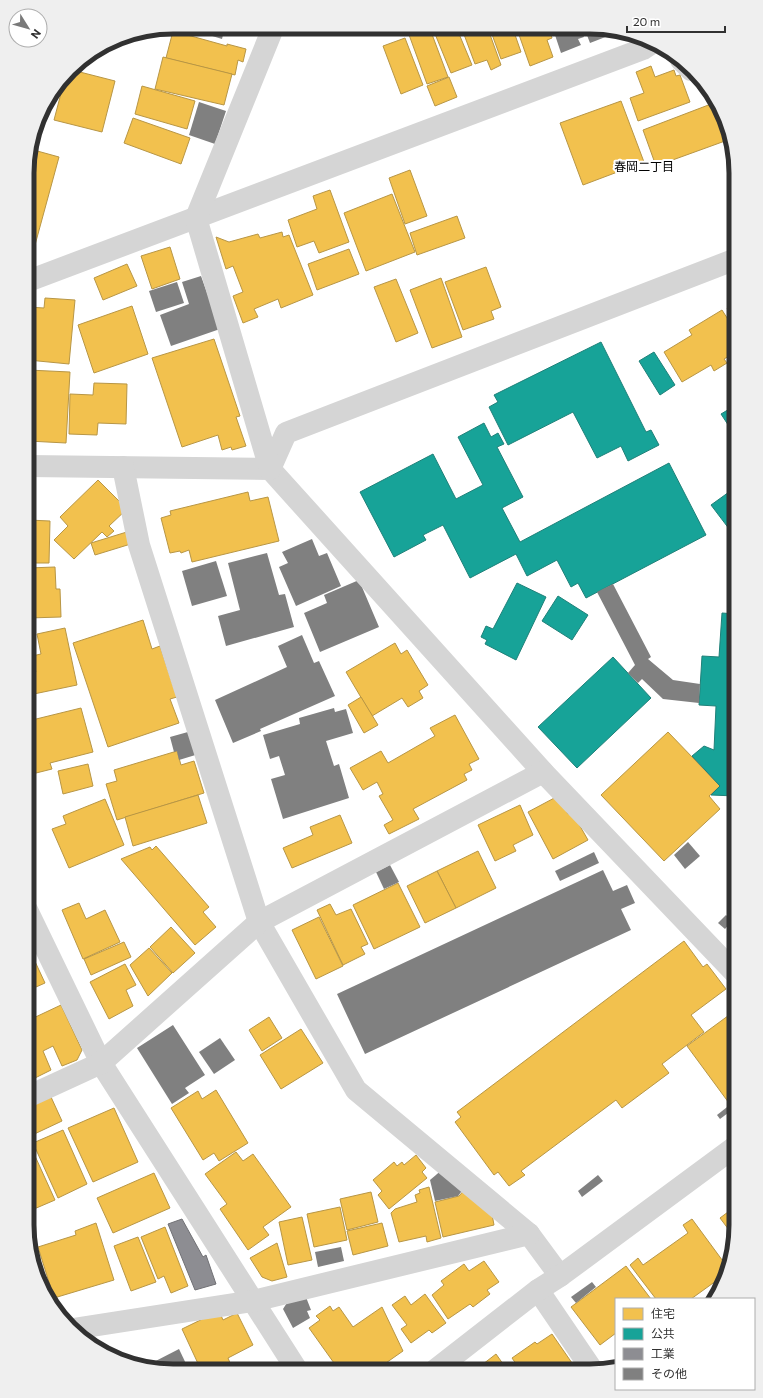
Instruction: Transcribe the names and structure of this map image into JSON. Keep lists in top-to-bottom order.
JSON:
{
  "districts": ["春岡二丁目"],
  "legend": [
    "住宅",
    "公共",
    "工業",
    "その他"
  ],
  "scale_bar": "20 m",
  "north": "bottom right"
}
